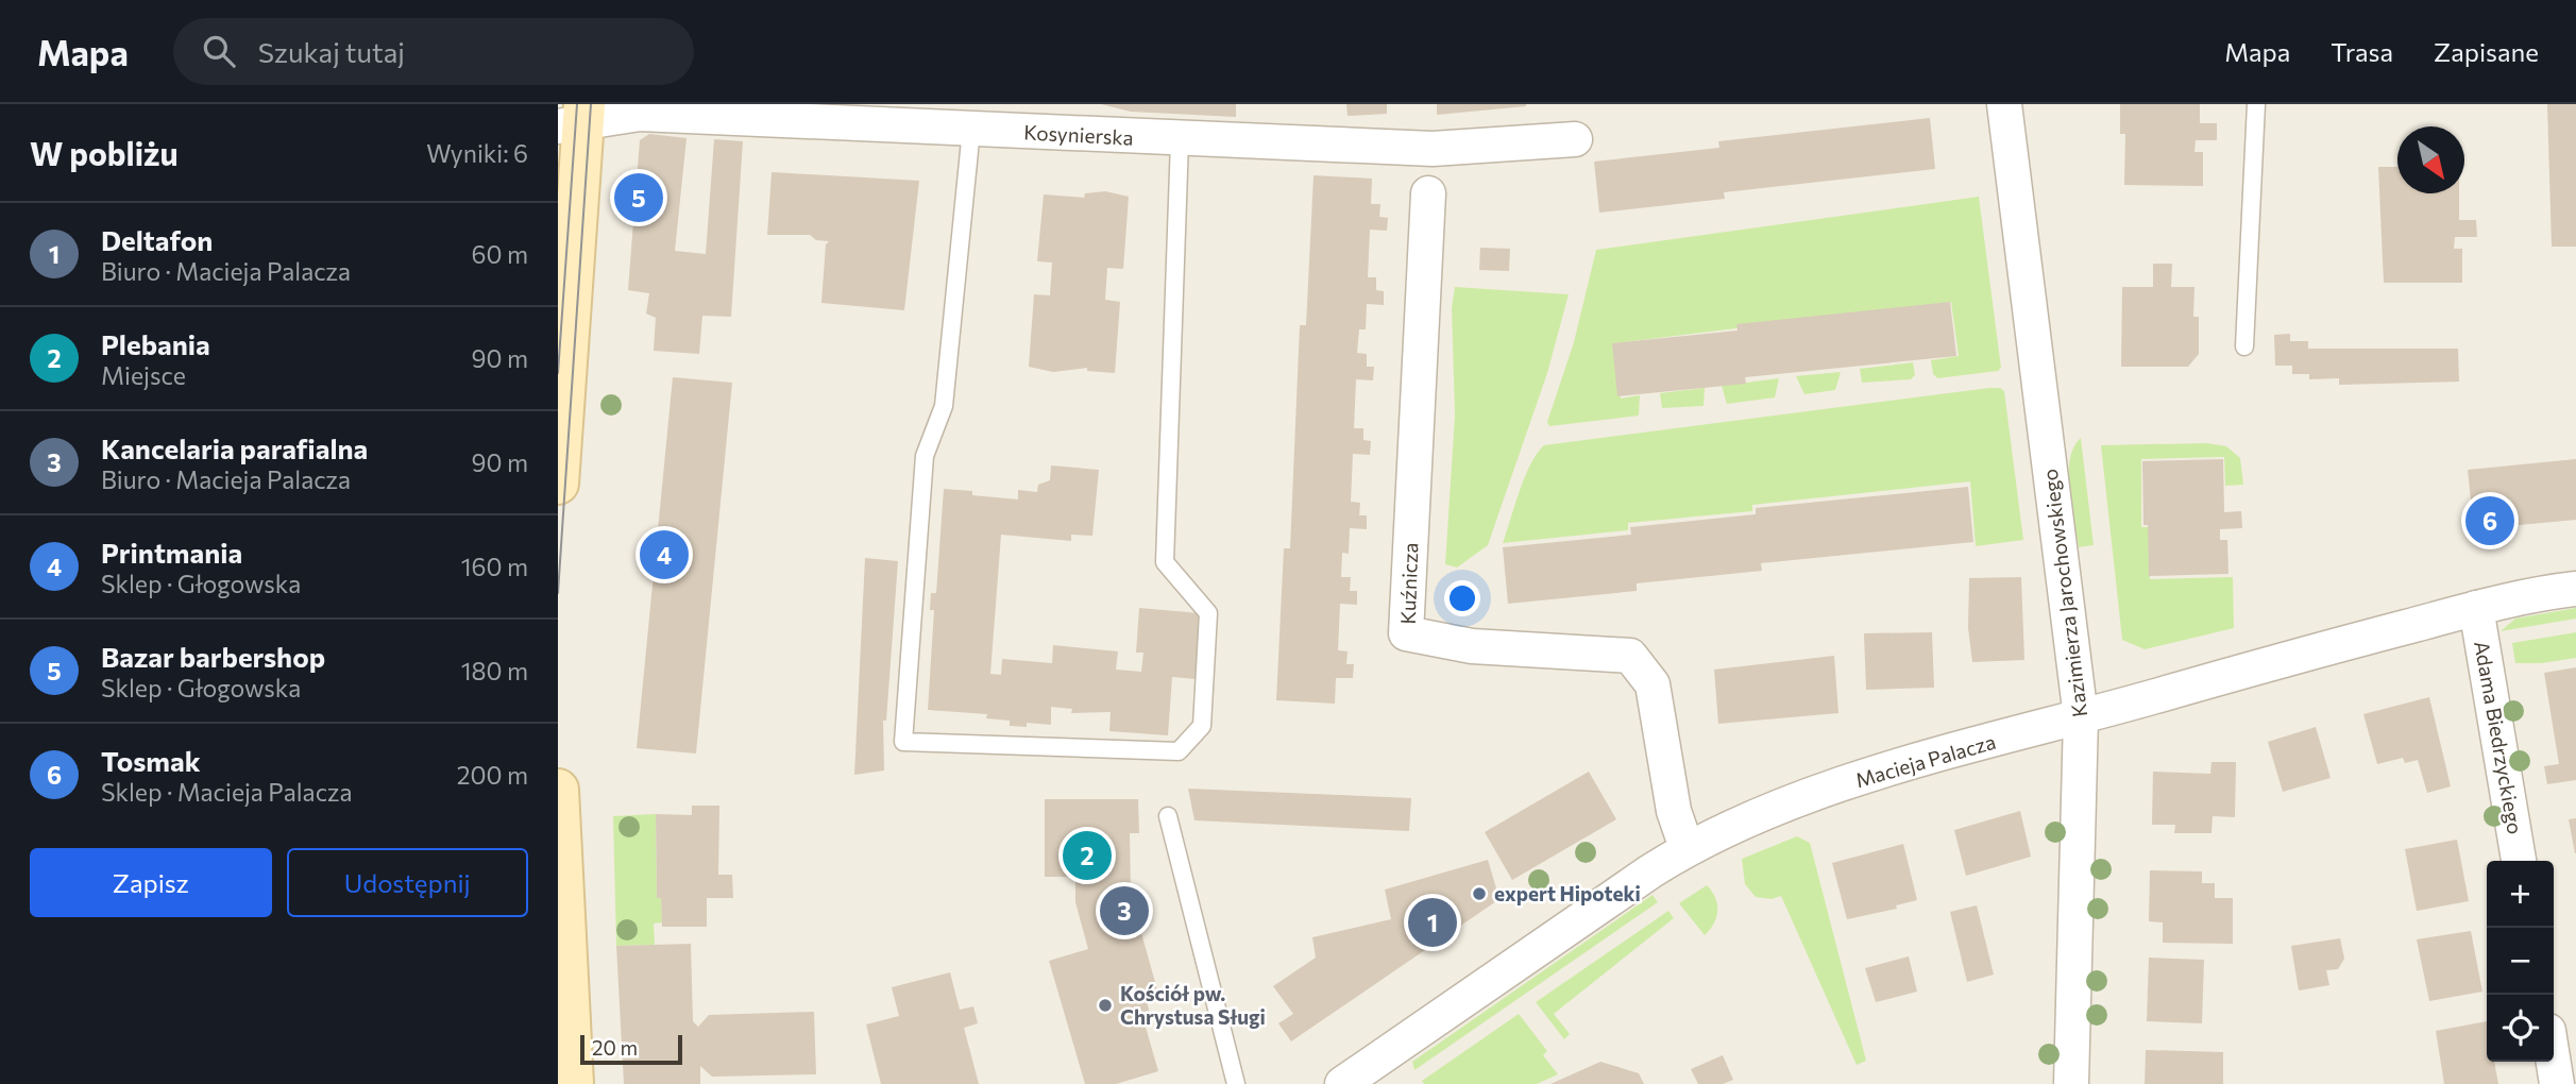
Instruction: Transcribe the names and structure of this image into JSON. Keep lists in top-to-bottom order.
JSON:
{
  "streets": {
    "street": [
      "Kosynierska",
      "Kuźnicza",
      "Kazimierza Jarochowskiego",
      "Adama Biedrzyckiego",
      "Macieja Palacza"
    ]
  },
  "crossings": [
    ["Kuźnicza", "Macieja Palacza"],
    ["Kazimierza Jarochowskiego", "Macieja Palacza"],
    ["Adama Biedrzyckiego", "Macieja Palacza"]
  ],
  "places": ["expert Hipoteki", "Kościół pw. Chrystusa Sługi"],
  "scale_bar": "20 m",
  "north": "bottom right",
  "page": {
    "header": "Mapa",
    "search": "Szukaj tutaj",
    "nav": ["Mapa", "Trasa", "Zapisane"],
    "heading": ["W pobliżu", "Wyniki: 6"],
    "pins": [
      "5",
      "6",
      "4",
      "2",
      "3",
      "1"
    ],
    "list": [
      {
        "mark": "1",
        "name": "Deltafon",
        "note": "Biuro · Macieja Palacza",
        "value": "60 m"
      },
      {
        "mark": "2",
        "name": "Plebania",
        "note": "Miejsce",
        "value": "90 m"
      },
      {
        "mark": "3",
        "name": "Kancelaria parafialna",
        "note": "Biuro · Macieja Palacza",
        "value": "90 m"
      },
      {
        "mark": "4",
        "name": "Printmania",
        "note": "Sklep · Głogowska",
        "value": "160 m"
      },
      {
        "mark": "5",
        "name": "Bazar barbershop",
        "note": "Sklep · Głogowska",
        "value": "180 m"
      },
      {
        "mark": "6",
        "name": "Tosmak",
        "note": "Sklep · Macieja Palacza",
        "value": "200 m"
      }
    ],
    "buttons": ["Zapisz", "Udostępnij"],
    "map_buttons": ["+", "−"],
    "scale": "20 m"
  }
}
